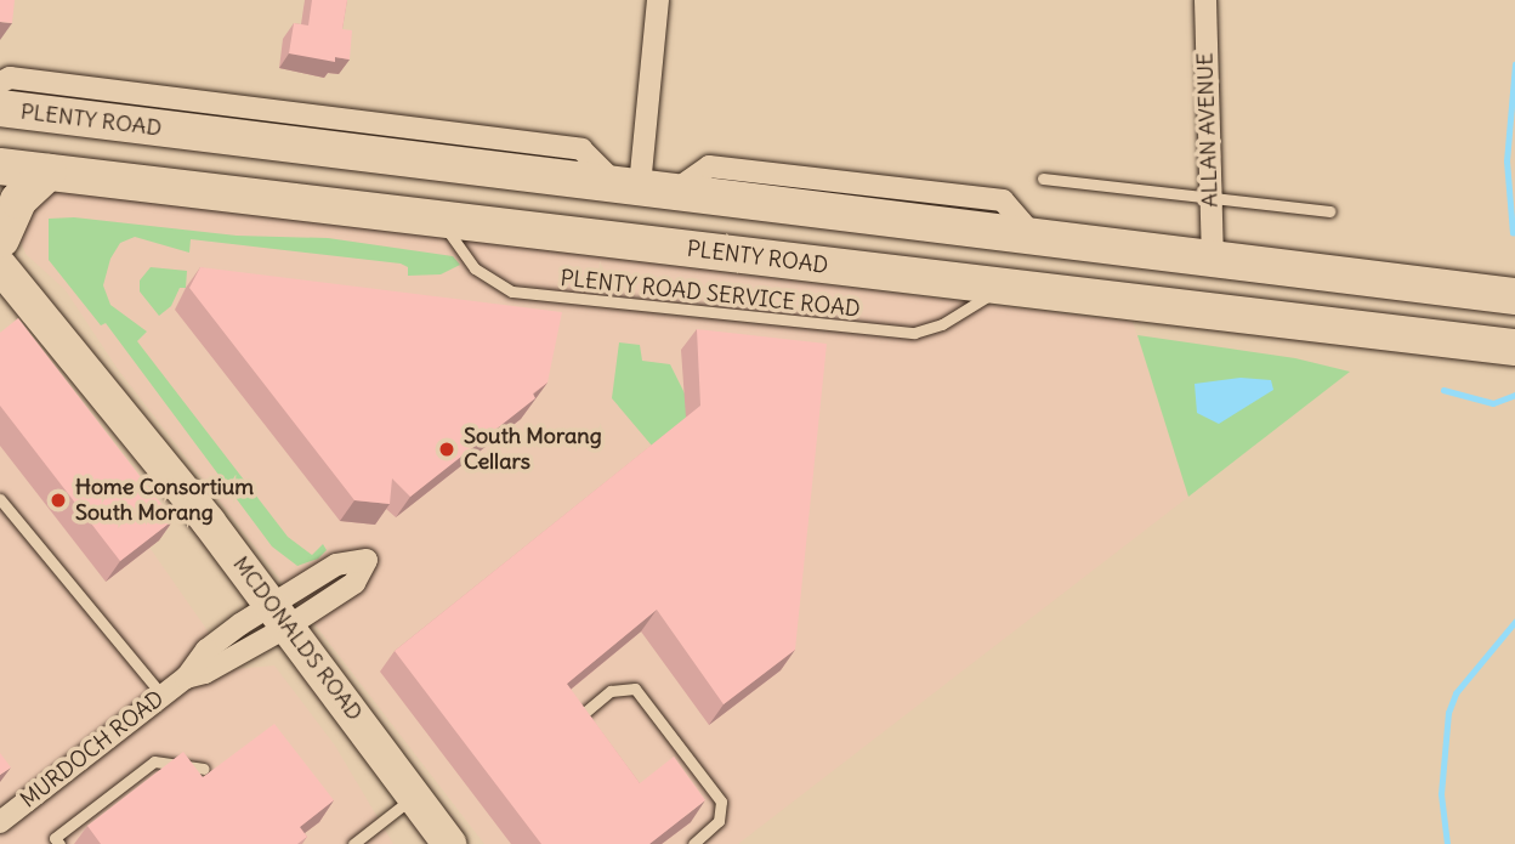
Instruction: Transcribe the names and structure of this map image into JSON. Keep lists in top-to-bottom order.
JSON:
{
  "streets": {
    "highway": ["PLENTY ROAD"],
    "main road": ["MCDONALDS ROAD"],
    "street": ["ALLAN AVENUE", "MURDOCH ROAD"],
    "lane": ["PLENTY ROAD SERVICE ROAD"]
  },
  "crossings": [
    ["PLENTY ROAD", "ALLAN AVENUE"],
    ["PLENTY ROAD", "PLENTY ROAD SERVICE ROAD"],
    ["MCDONALDS ROAD", "MURDOCH ROAD"]
  ],
  "places": ["South Morang Cellars", "Home Consortium South Morang"]
}
